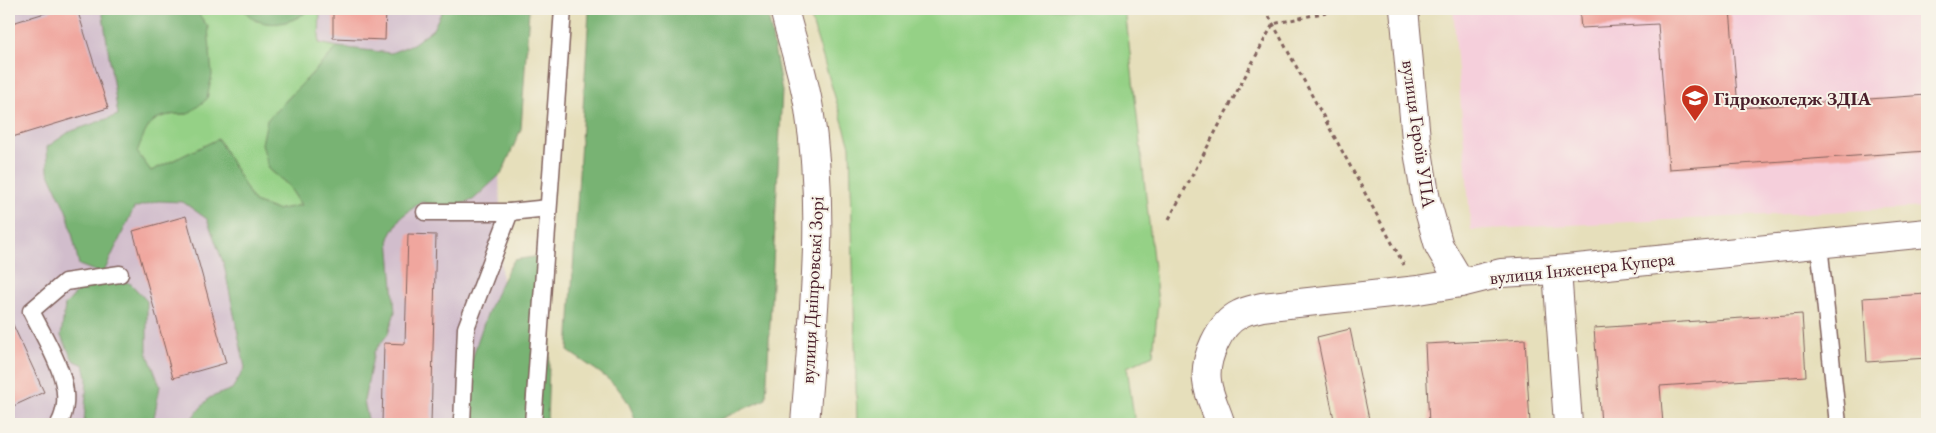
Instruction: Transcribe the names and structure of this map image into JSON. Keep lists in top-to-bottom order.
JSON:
{
  "streets": {
    "street": ["вулиця Героїв УПА", "вулиця Інженера Купера", "вулиця Дніпровські Зорі"]
  },
  "crossings": [
    ["вулиця Героїв УПА", "вулиця Інженера Купера"]
  ],
  "places": {
    "school or university": ["Гідроколедж ЗДIА"]
  }
}
